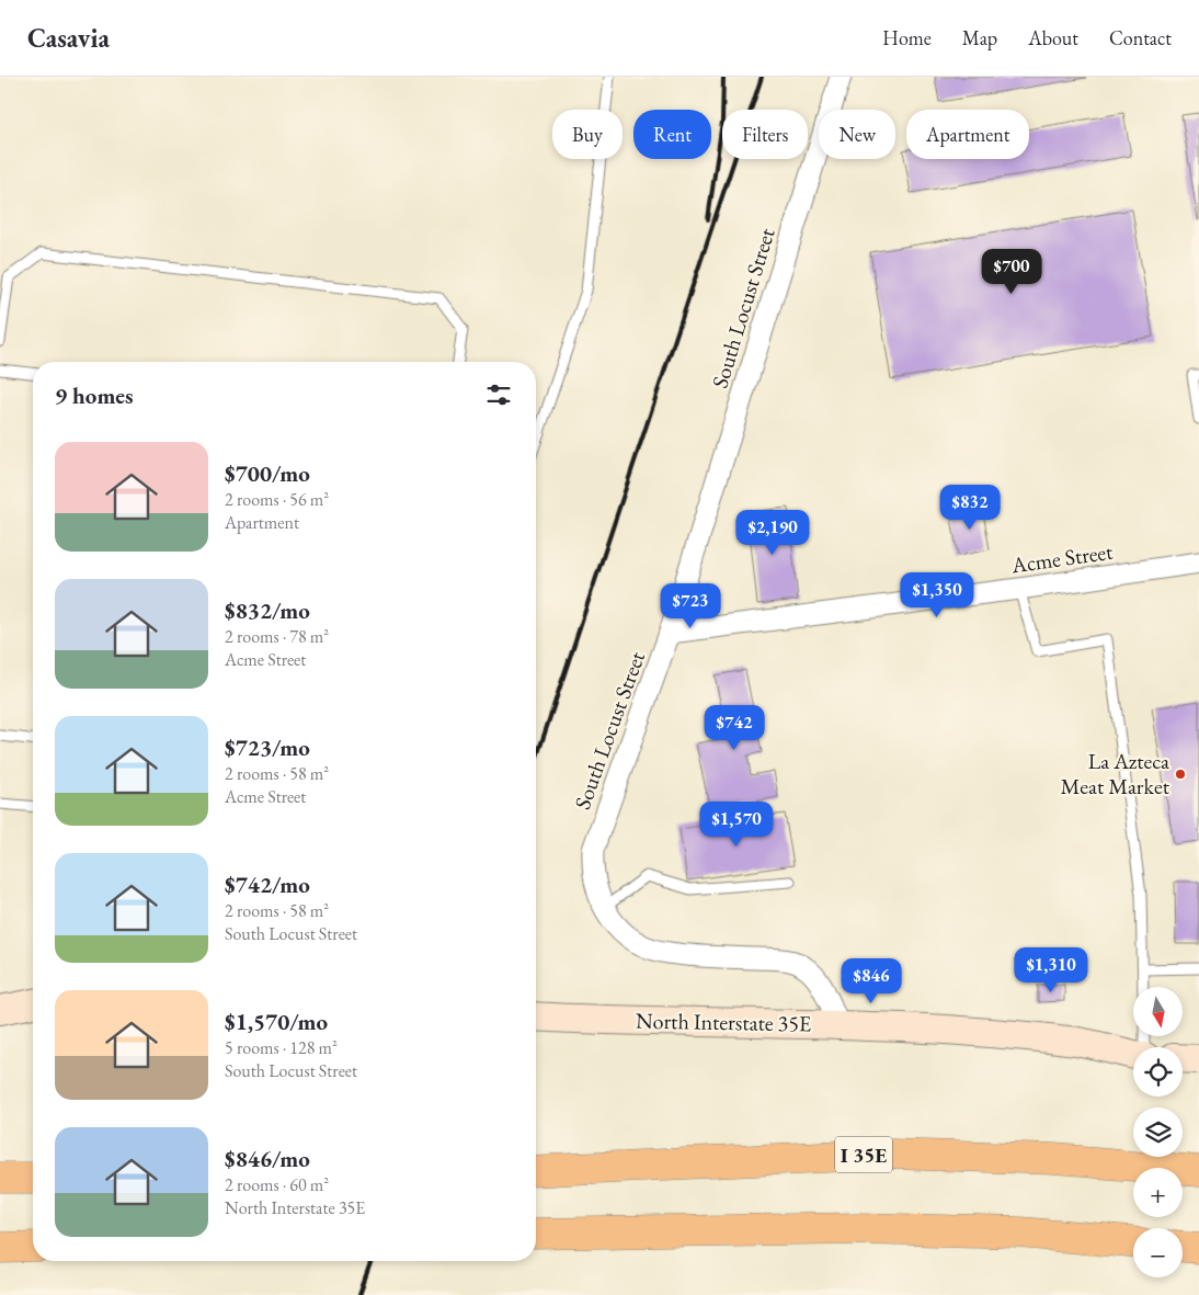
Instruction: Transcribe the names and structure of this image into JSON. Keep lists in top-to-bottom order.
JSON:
{
  "streets": {
    "highway": ["I 35E"],
    "main road": ["North Interstate 35E"],
    "street": ["South Locust Street", "Acme Street"]
  },
  "crossings": [
    ["South Locust Street", "Acme Street"],
    ["South Locust Street", "North Interstate 35E"]
  ],
  "places": ["La Azteca Meat Market"],
  "north": "bottom",
  "page": {
    "header": "Casavia",
    "nav": [
      "Home",
      "Map",
      "About",
      "Contact"
    ],
    "chip": [
      "Buy",
      "Rent",
      "Filters",
      "New",
      "Apartment"
    ],
    "price": [
      "$700",
      "$832",
      "$2,190",
      "$1,350",
      "$723",
      "$742",
      "$1,570",
      "$1,310",
      "$846"
    ],
    "heading": "9 homes",
    "list": [
      {
        "name": "$700/mo",
        "note": "2 rooms · 56 m² · Apartment"
      },
      {
        "name": "$832/mo",
        "note": "2 rooms · 78 m² · Acme Street"
      },
      {
        "name": "$723/mo",
        "note": "2 rooms · 58 m² · Acme Street"
      },
      {
        "name": "$742/mo",
        "note": "2 rooms · 58 m² · South Locust Street"
      },
      {
        "name": "$1,570/mo",
        "note": "5 rooms · 128 m² · South Locust Street"
      },
      {
        "name": "$846/mo",
        "note": "2 rooms · 60 m² · North Interstate 35E"
      }
    ],
    "map_buttons": ["+", "−"]
  }
}
